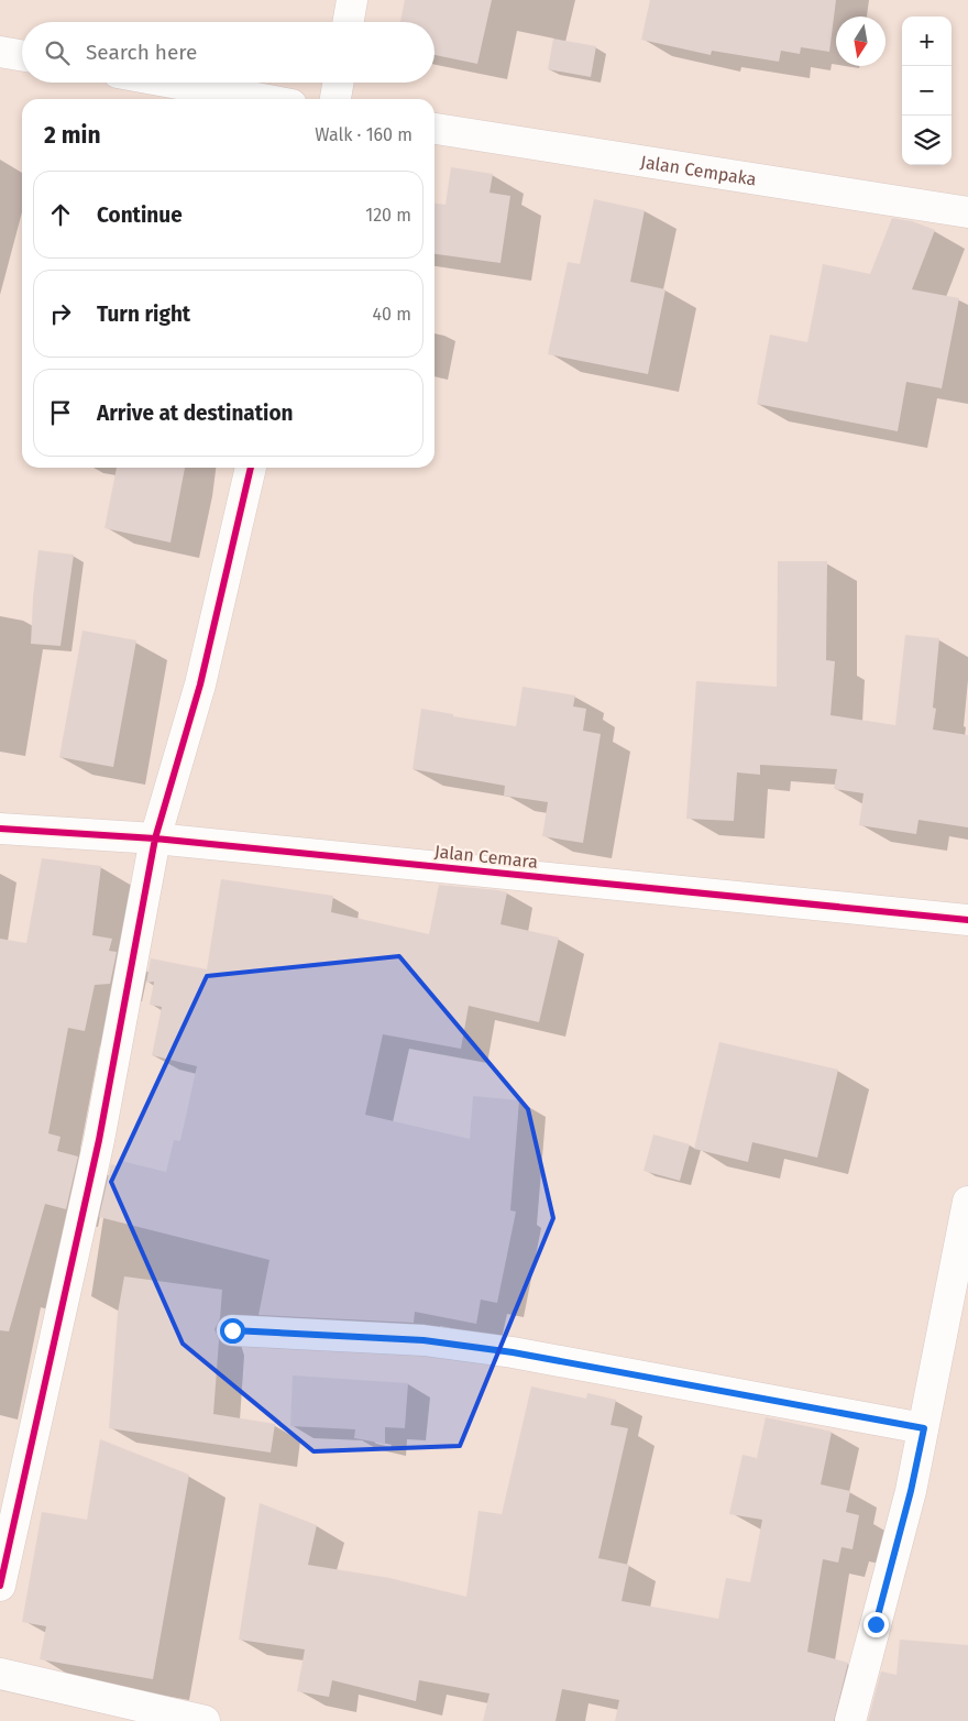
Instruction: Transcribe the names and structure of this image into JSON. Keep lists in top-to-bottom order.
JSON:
{
  "streets": {
    "street": ["Jalan Cempaka", "Jalan Cemara"]
  },
  "north": "bottom",
  "page": {
    "map_buttons": ["+", "−"],
    "search": "Search here",
    "heading": ["2 min", "Walk · 160 m"],
    "list": [
      ["Continue", "120 m"],
      ["Turn right", "40 m"],
      "Arrive at destination"
    ]
  }
}
